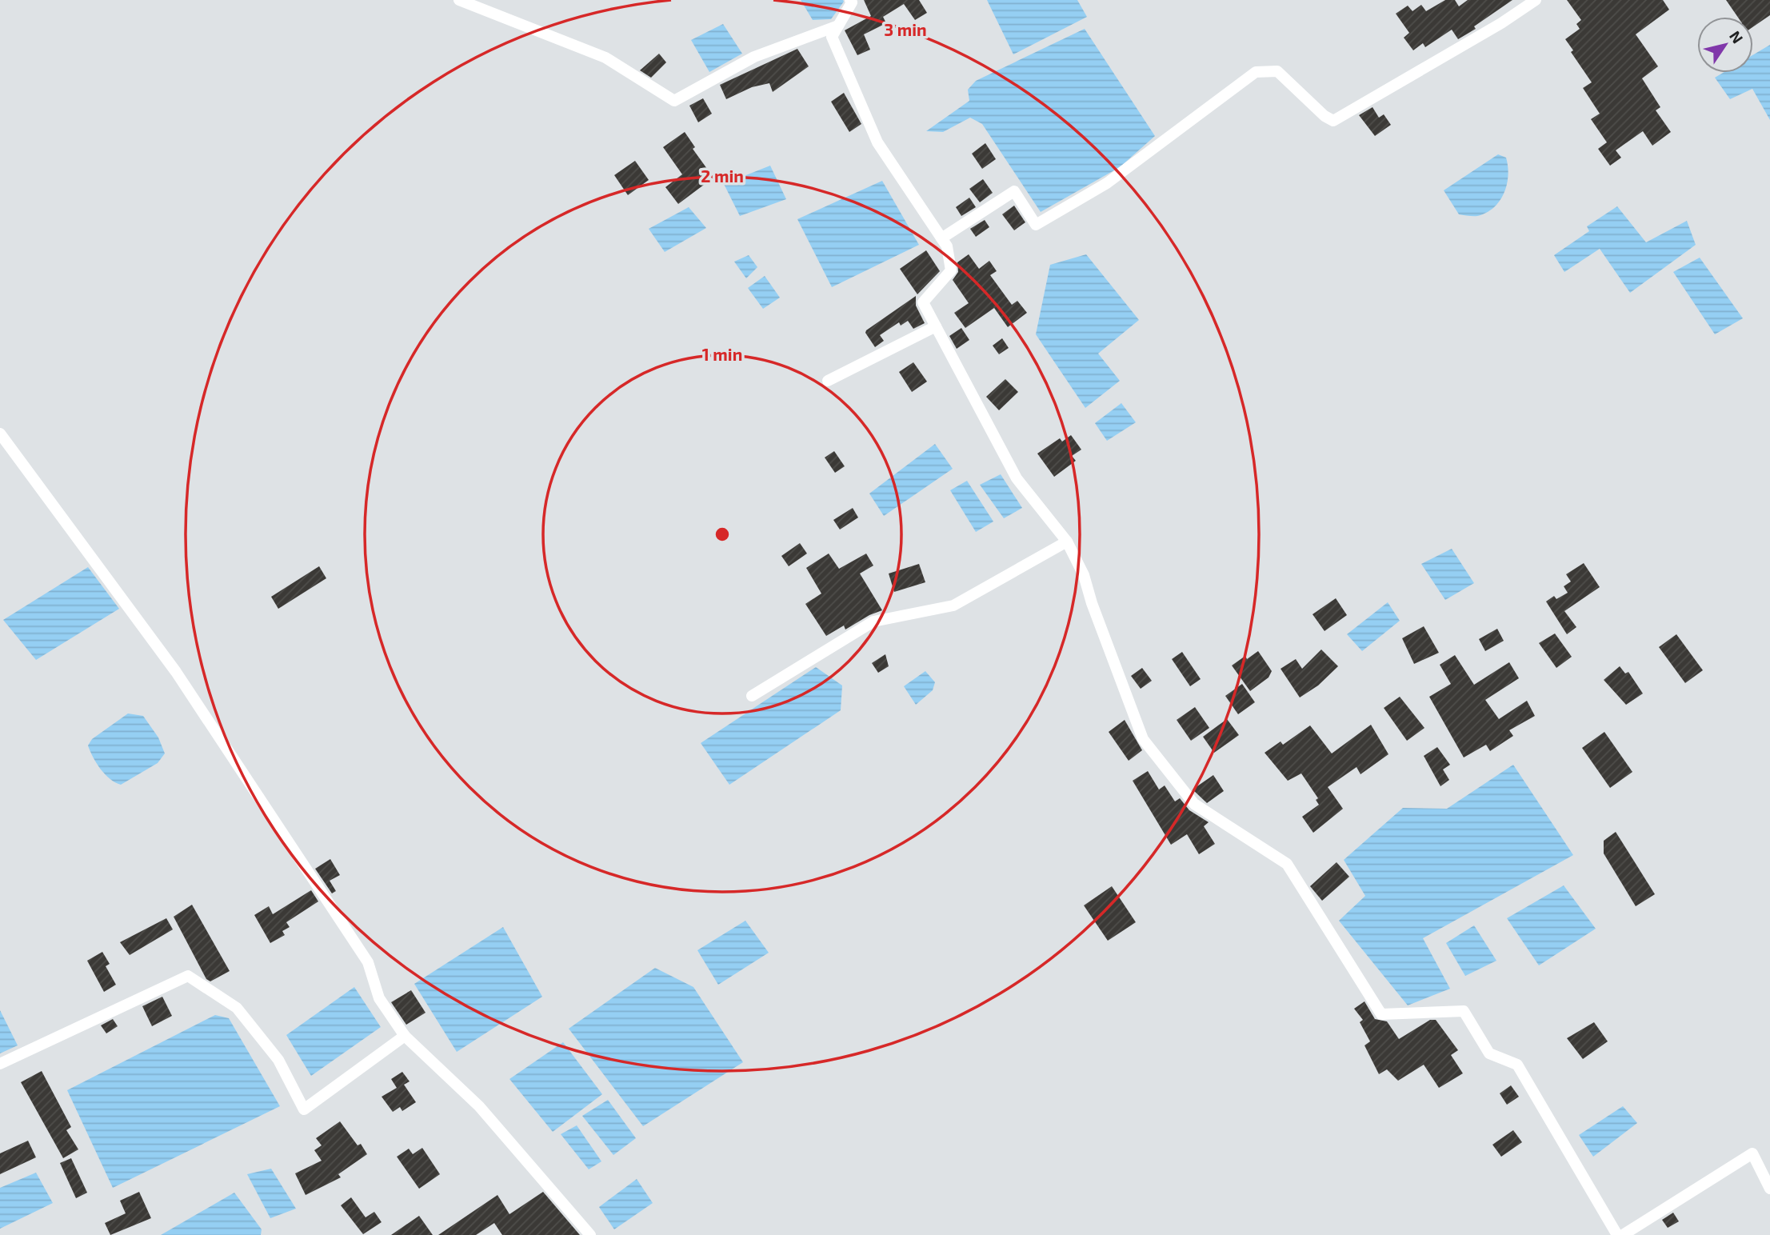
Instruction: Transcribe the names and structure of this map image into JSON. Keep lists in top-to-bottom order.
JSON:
{
  "north": "top right",
  "rings": ["3 min", "2 min", "1 min"]
}
